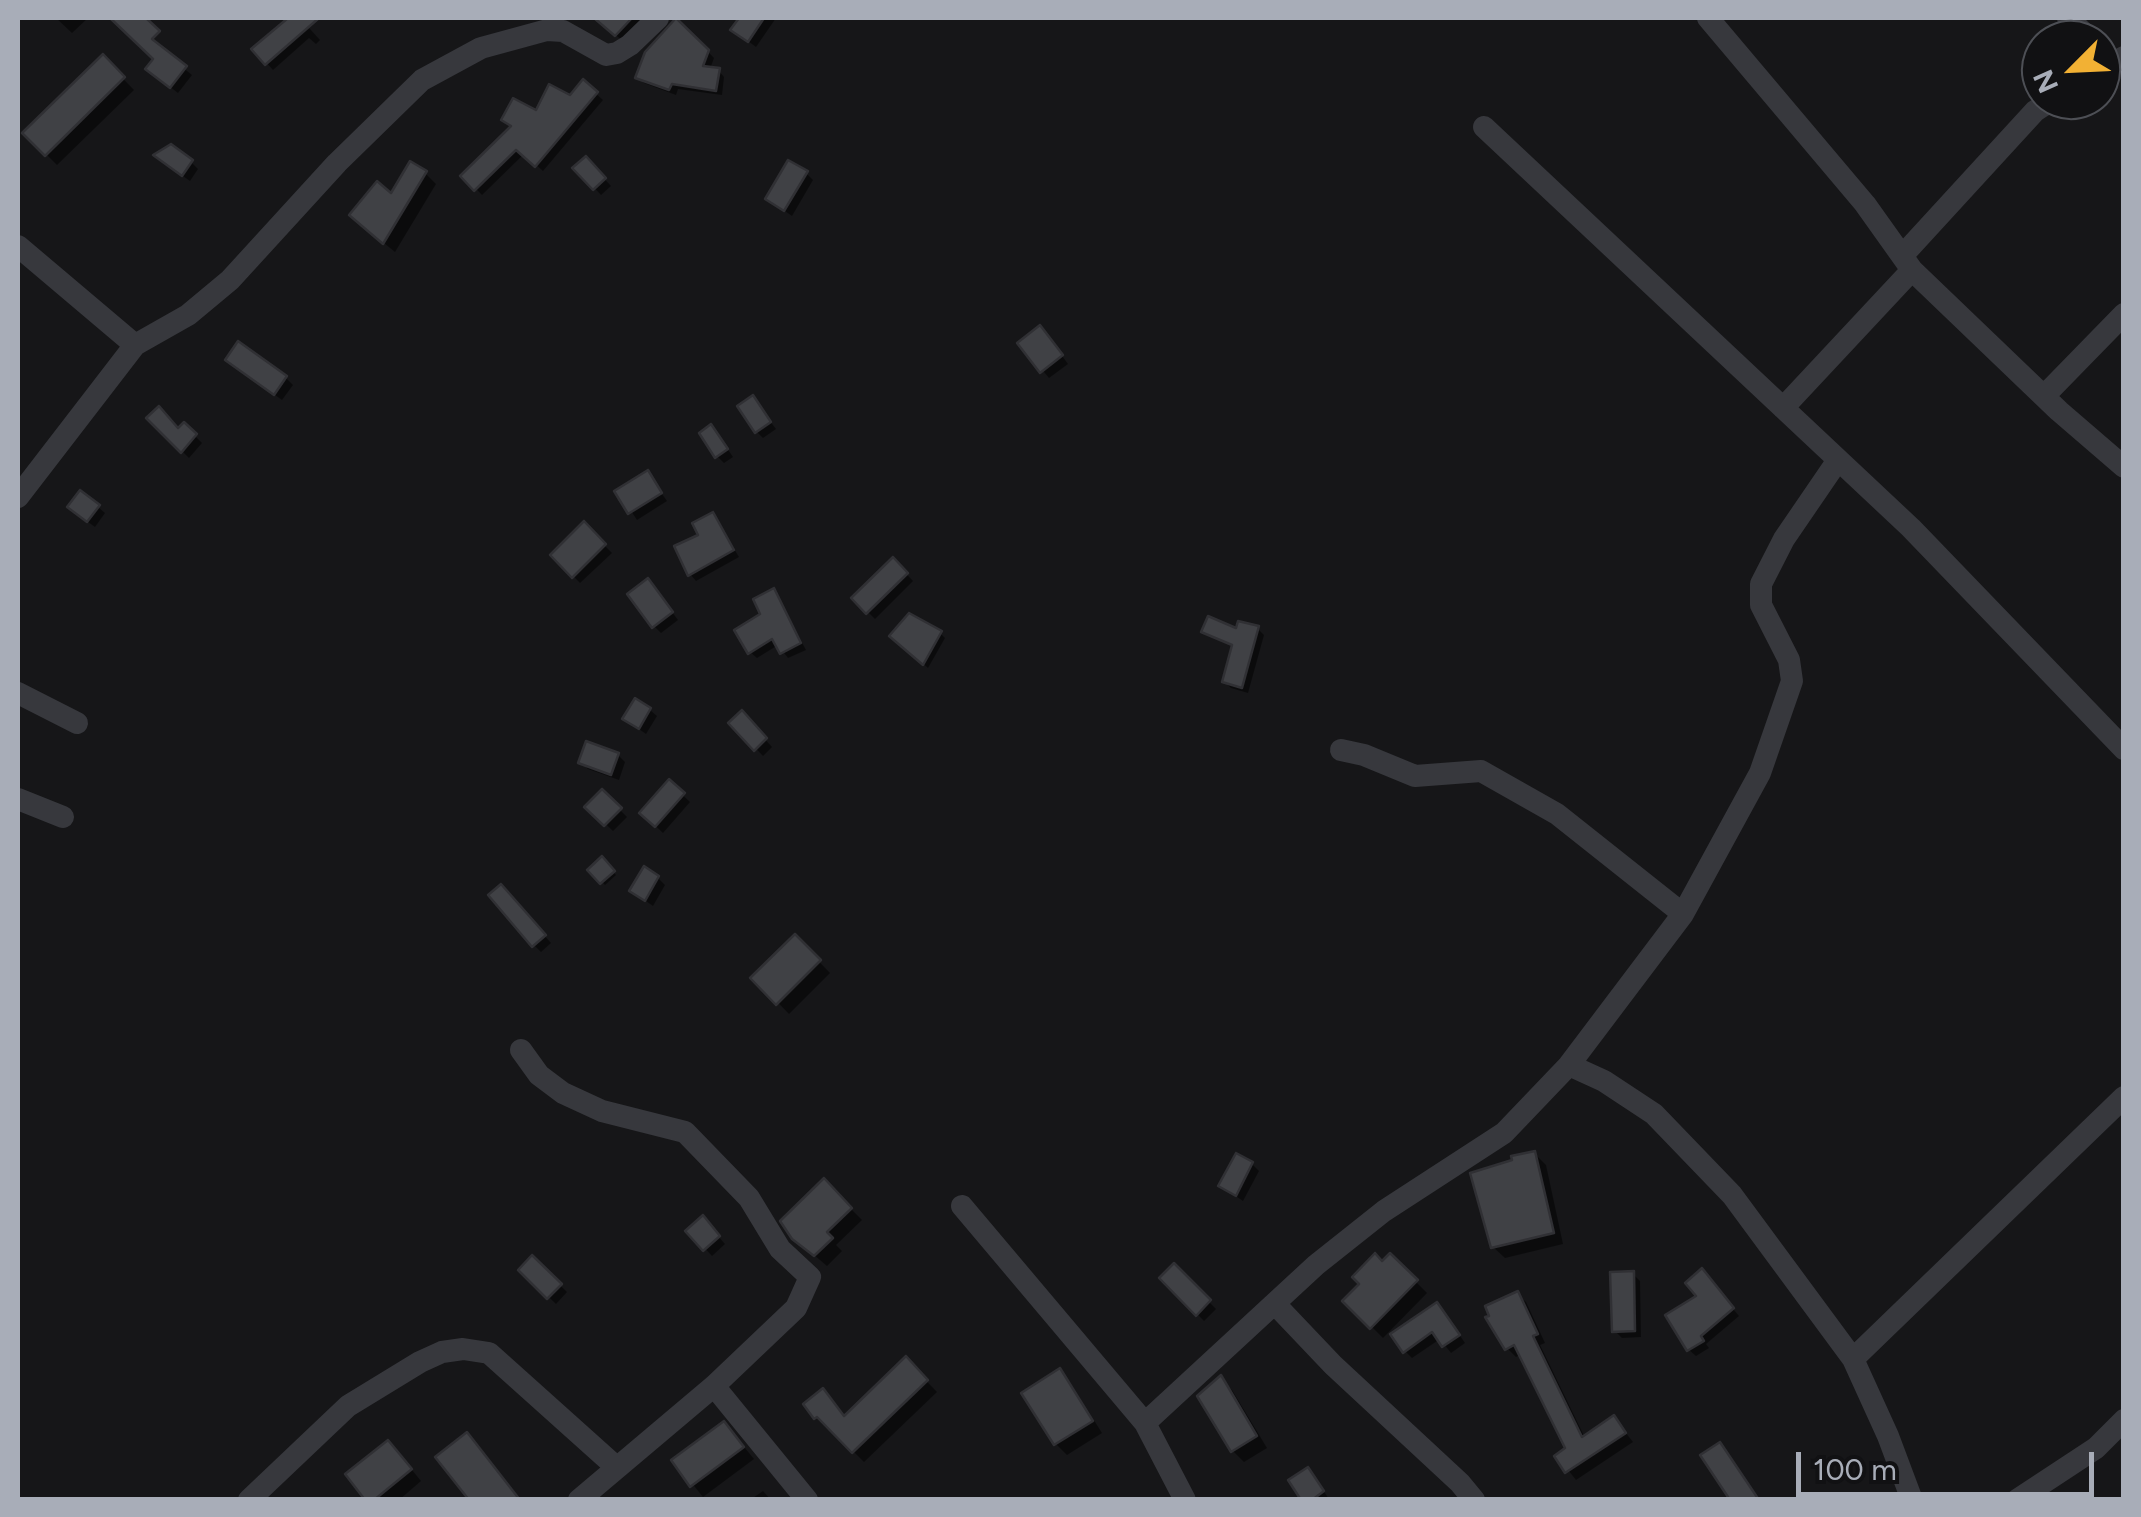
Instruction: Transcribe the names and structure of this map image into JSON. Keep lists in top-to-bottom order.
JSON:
{
  "scale_bar": "100 m",
  "north": "bottom left"
}
